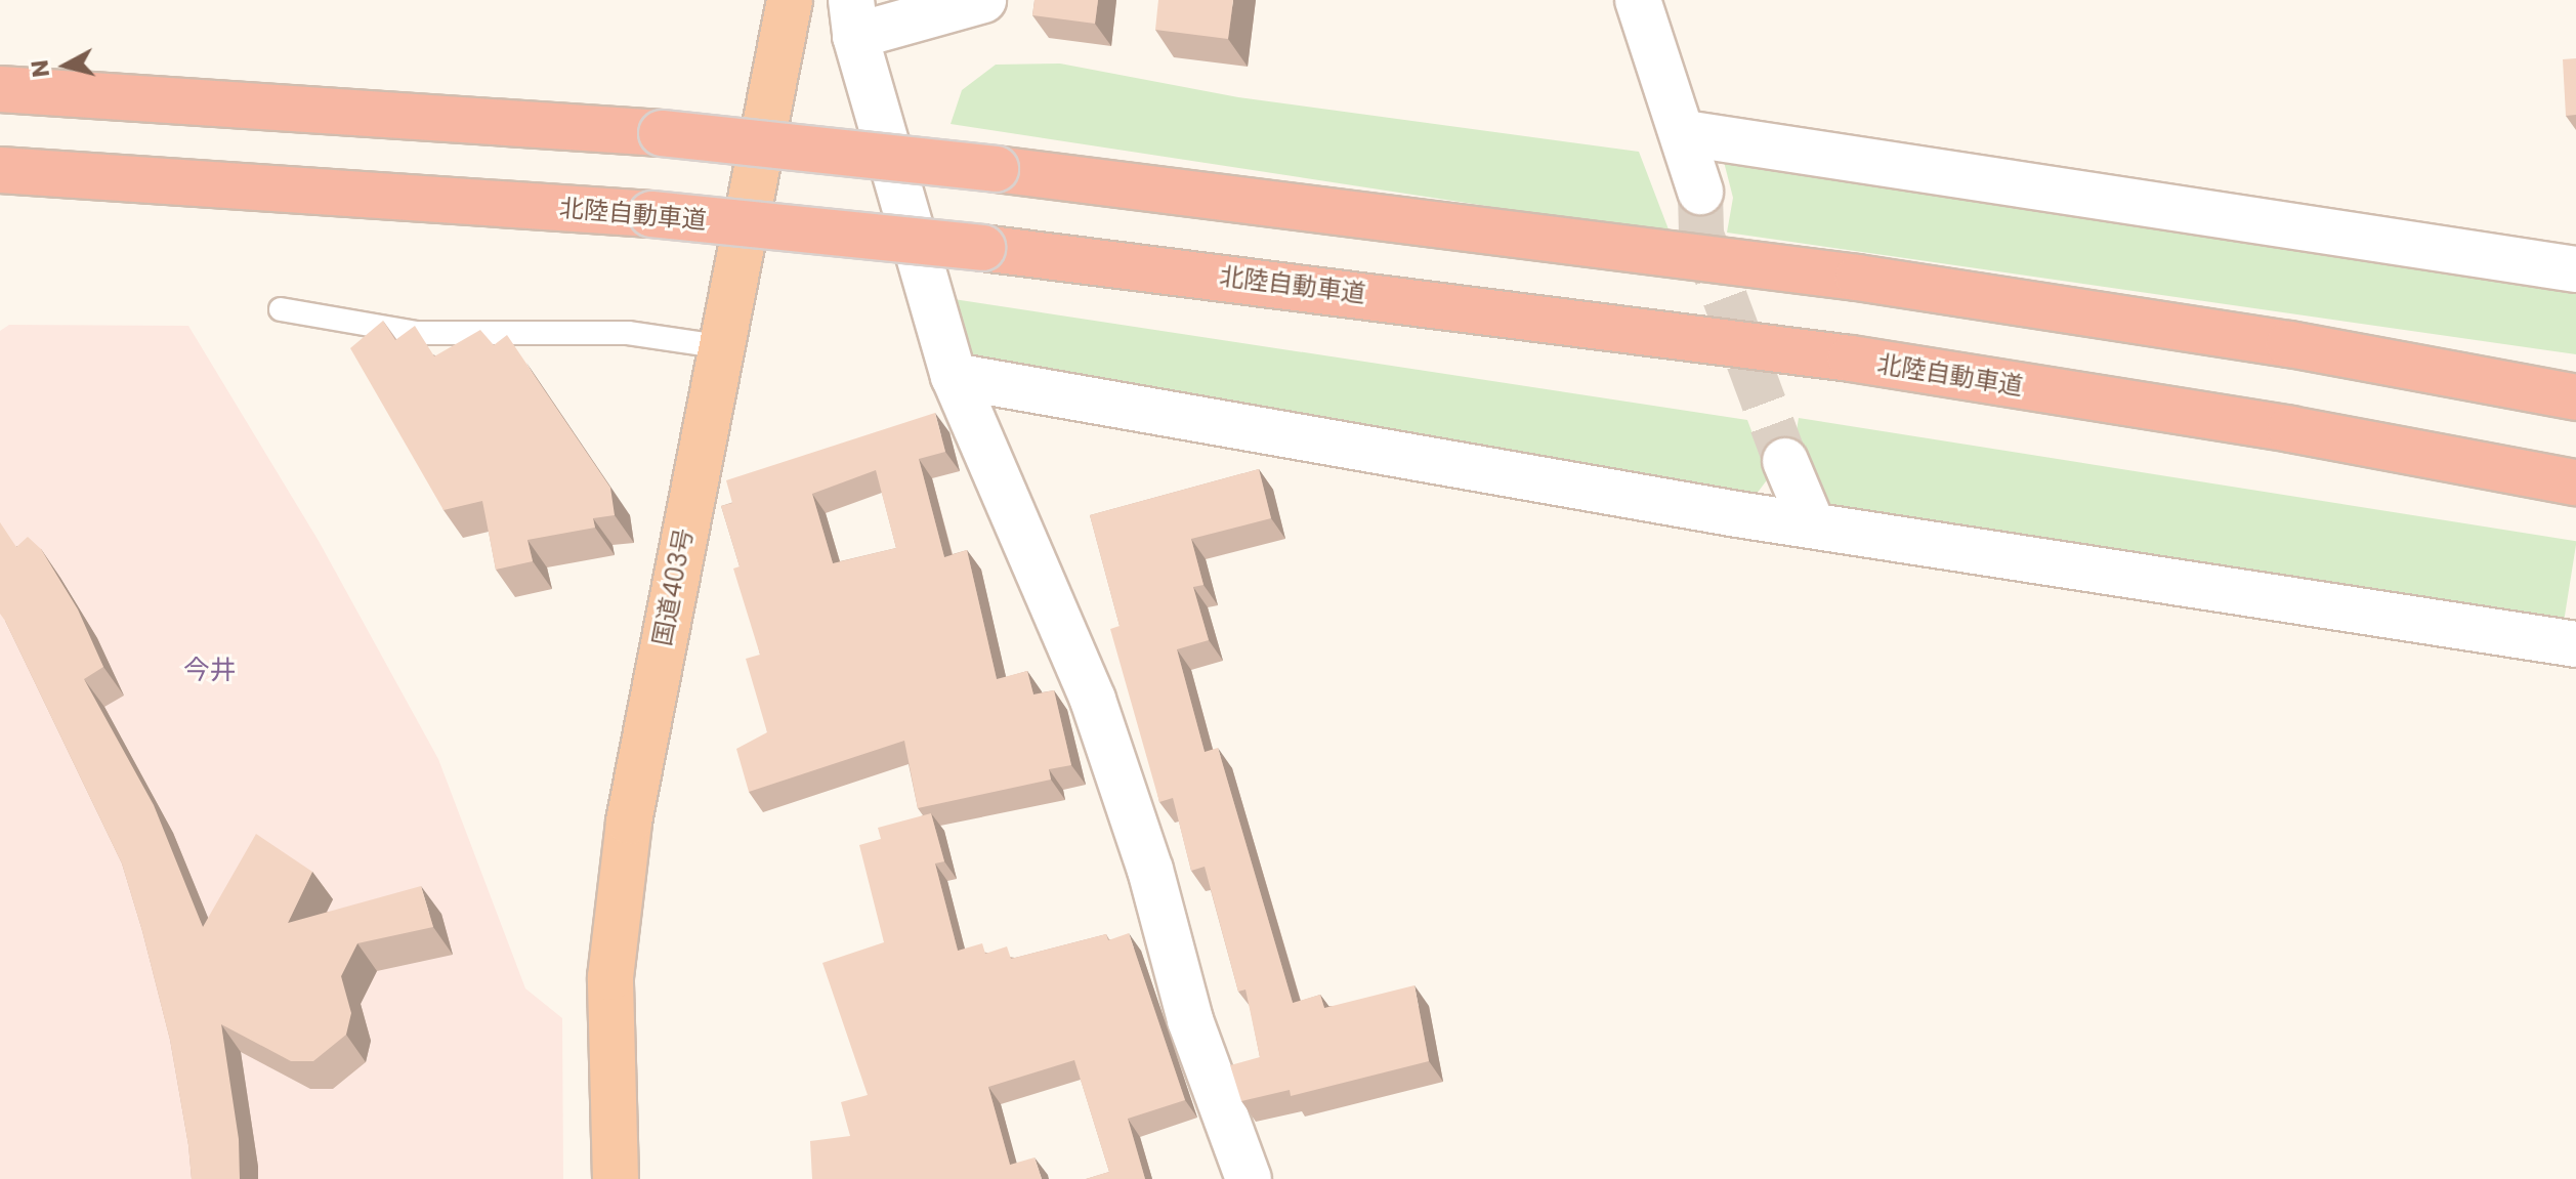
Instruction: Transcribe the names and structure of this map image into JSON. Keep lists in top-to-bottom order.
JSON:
{
  "streets": {
    "highway": ["北陸自動車道", "国道403号"]
  },
  "districts": ["今井"],
  "north": "left"
}
